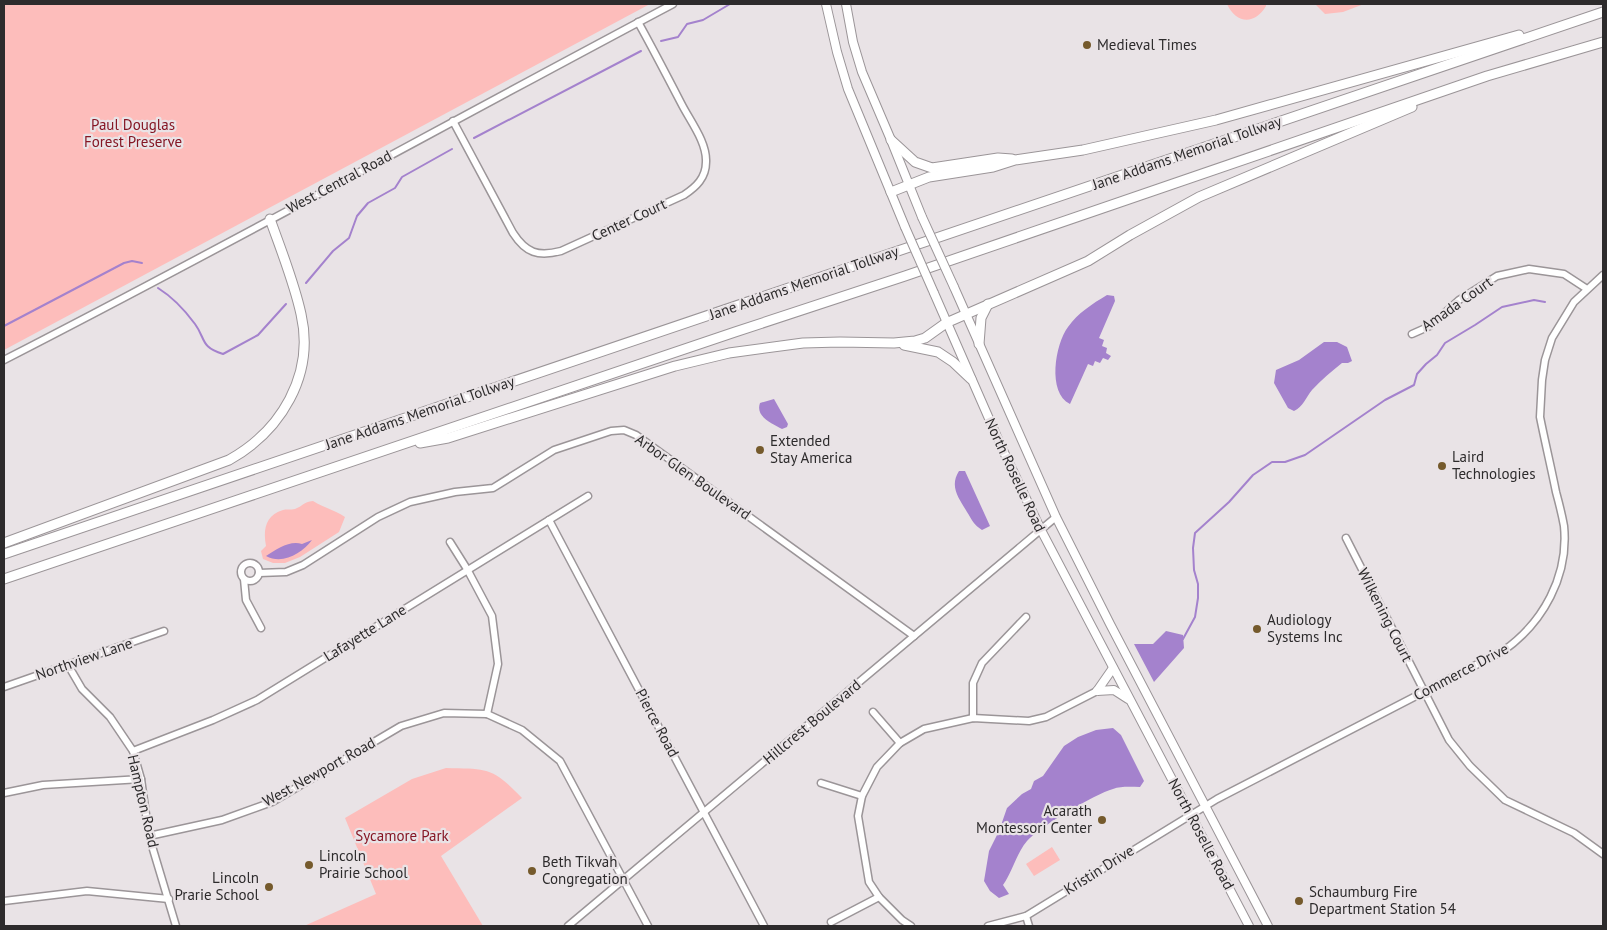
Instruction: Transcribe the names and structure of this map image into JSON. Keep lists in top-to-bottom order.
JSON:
{
  "streets": {
    "highway": ["Jane Addams Memorial Tollway"],
    "main road": ["North Roselle Road"],
    "street": [
      "West Central Road",
      "Center Court",
      "Amada Court",
      "Arbor Glen Boulevard",
      "Wilkening Court",
      "Lafayette Lane",
      "Northview Lane",
      "Commerce Drive",
      "Hillcrest Boulevard",
      "Pierce Road",
      "West Newport Road",
      "Hampton Road",
      "Kristin Drive"
    ]
  },
  "crossings": [
    ["West Central Road", "Center Court"],
    ["Amada Court", "Commerce Drive"],
    ["North Roselle Road", "Commerce Drive"],
    ["North Roselle Road", "Hillcrest Boulevard"],
    ["North Roselle Road", "Kristin Drive"],
    ["Arbor Glen Boulevard", "Hillcrest Boulevard"],
    ["Wilkening Court", "Commerce Drive"],
    ["Lafayette Lane", "Pierce Road"],
    ["Lafayette Lane", "Hampton Road"],
    ["Northview Lane", "Hampton Road"],
    ["Commerce Drive", "Kristin Drive"],
    ["Hillcrest Boulevard", "Pierce Road"],
    ["West Newport Road", "Hampton Road"]
  ],
  "parks": ["Paul Douglas Forest Preserve", "Sycamore Park"],
  "places": [
    "Medieval Times",
    "Extended Stay America",
    "Laird Technologies",
    "Audiology Systems Inc",
    "Acarath Montessori Center",
    "Lincoln Prairie School",
    "Beth Tikvah Congregation",
    "Lincoln Prarie School",
    "Schaumburg Fire Department Station 54"
  ]
}
